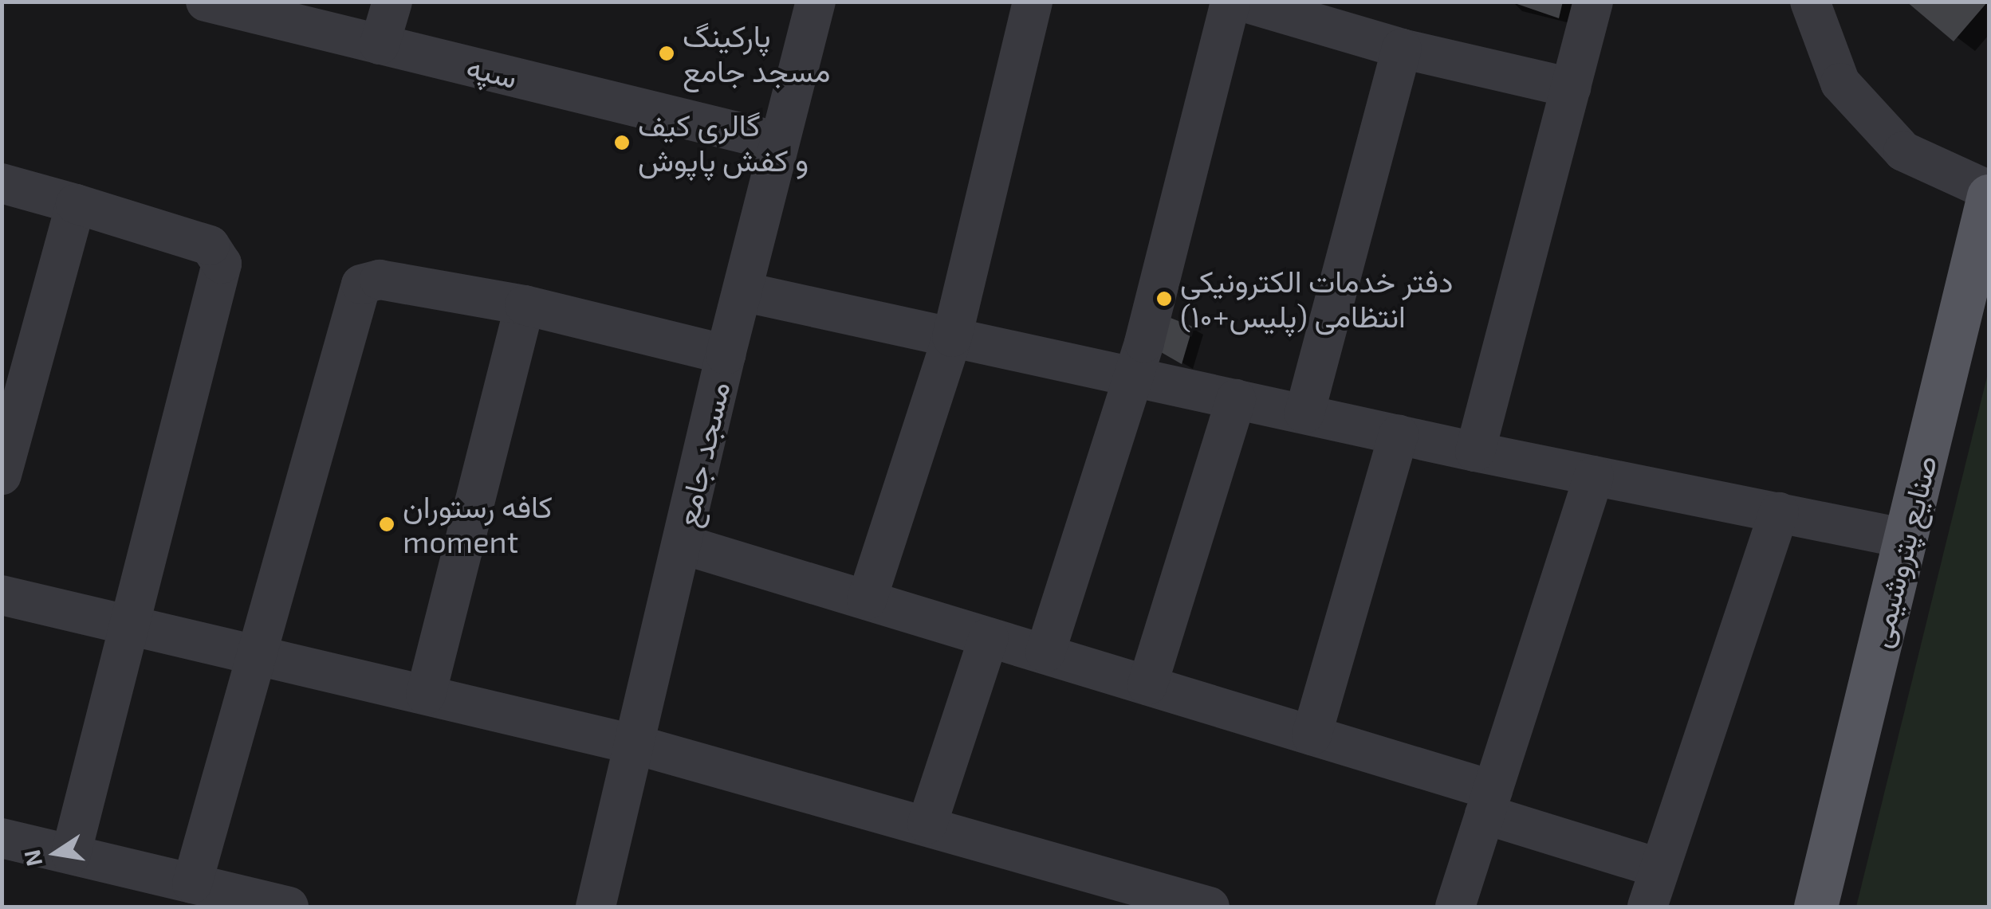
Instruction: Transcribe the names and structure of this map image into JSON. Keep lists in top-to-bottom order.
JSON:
{
  "streets": {
    "main road": ["صنایع پتروشیمی"],
    "street": ["سپه", "مسجد جامع"]
  },
  "crossings": [
    ["سپه", "مسجد جامع"]
  ],
  "places": [
    "پارکینگ مسجد جامع",
    "گالری کیف و کفش پاپوش",
    "دفتر خدمات الکترونیکی انتظامی (پلیس+۱۰)",
    "کافه رستوران moment"
  ],
  "north": "left"
}
